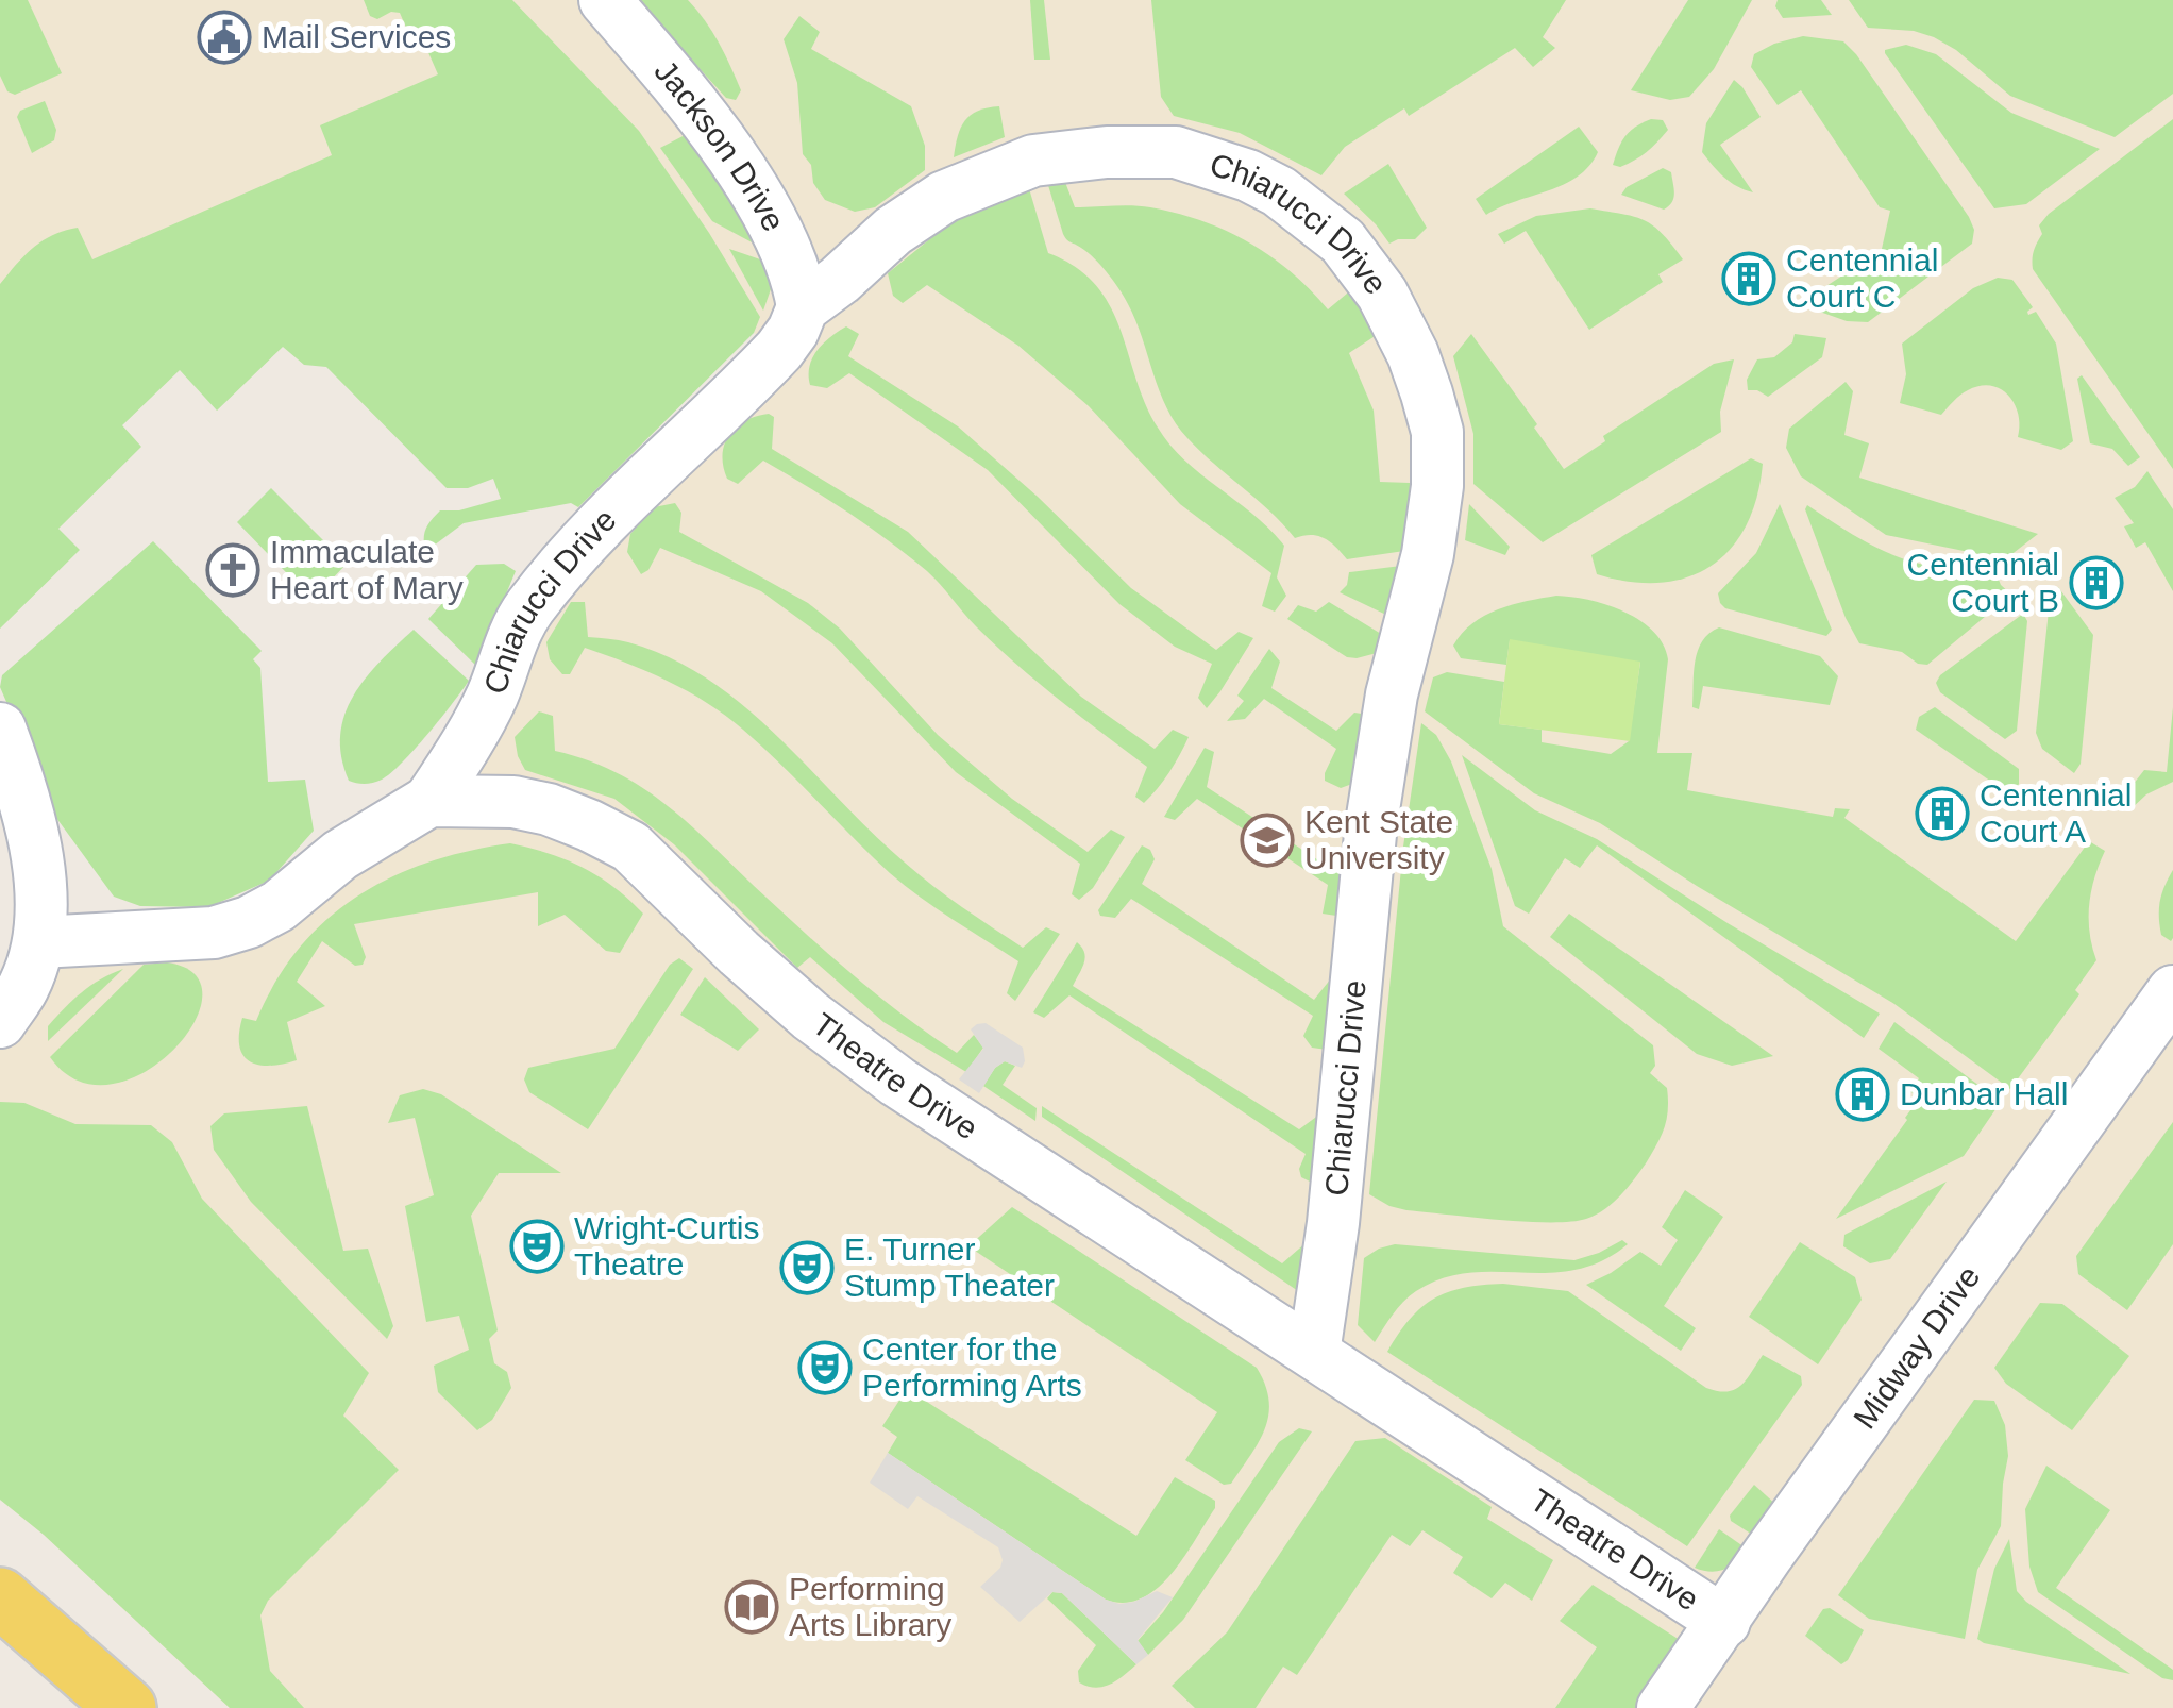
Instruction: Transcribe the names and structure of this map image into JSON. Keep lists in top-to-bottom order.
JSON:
{
  "streets": {
    "street": [
      "Jackson Drive",
      "Chiarucci Drive",
      "Theatre Drive",
      "Midway Drive"
    ]
  },
  "crossings": [
    ["Jackson Drive", "Chiarucci Drive"],
    ["Chiarucci Drive", "Theatre Drive"],
    ["Theatre Drive", "Midway Drive"]
  ],
  "places": {
    "public building": ["Mail Services"],
    "building": [
      "Centennial Court C",
      "Centennial Court B",
      "Centennial Court A",
      "Dunbar Hall"
    ],
    "church": ["Immaculate Heart of Mary"],
    "school or university": ["Kent State University"],
    "theatre": ["Wright-Curtis Theatre", "E. Turner Stump Theater", "Center for the Performing Arts"],
    "library": ["Performing Arts Library"]
  }
}
